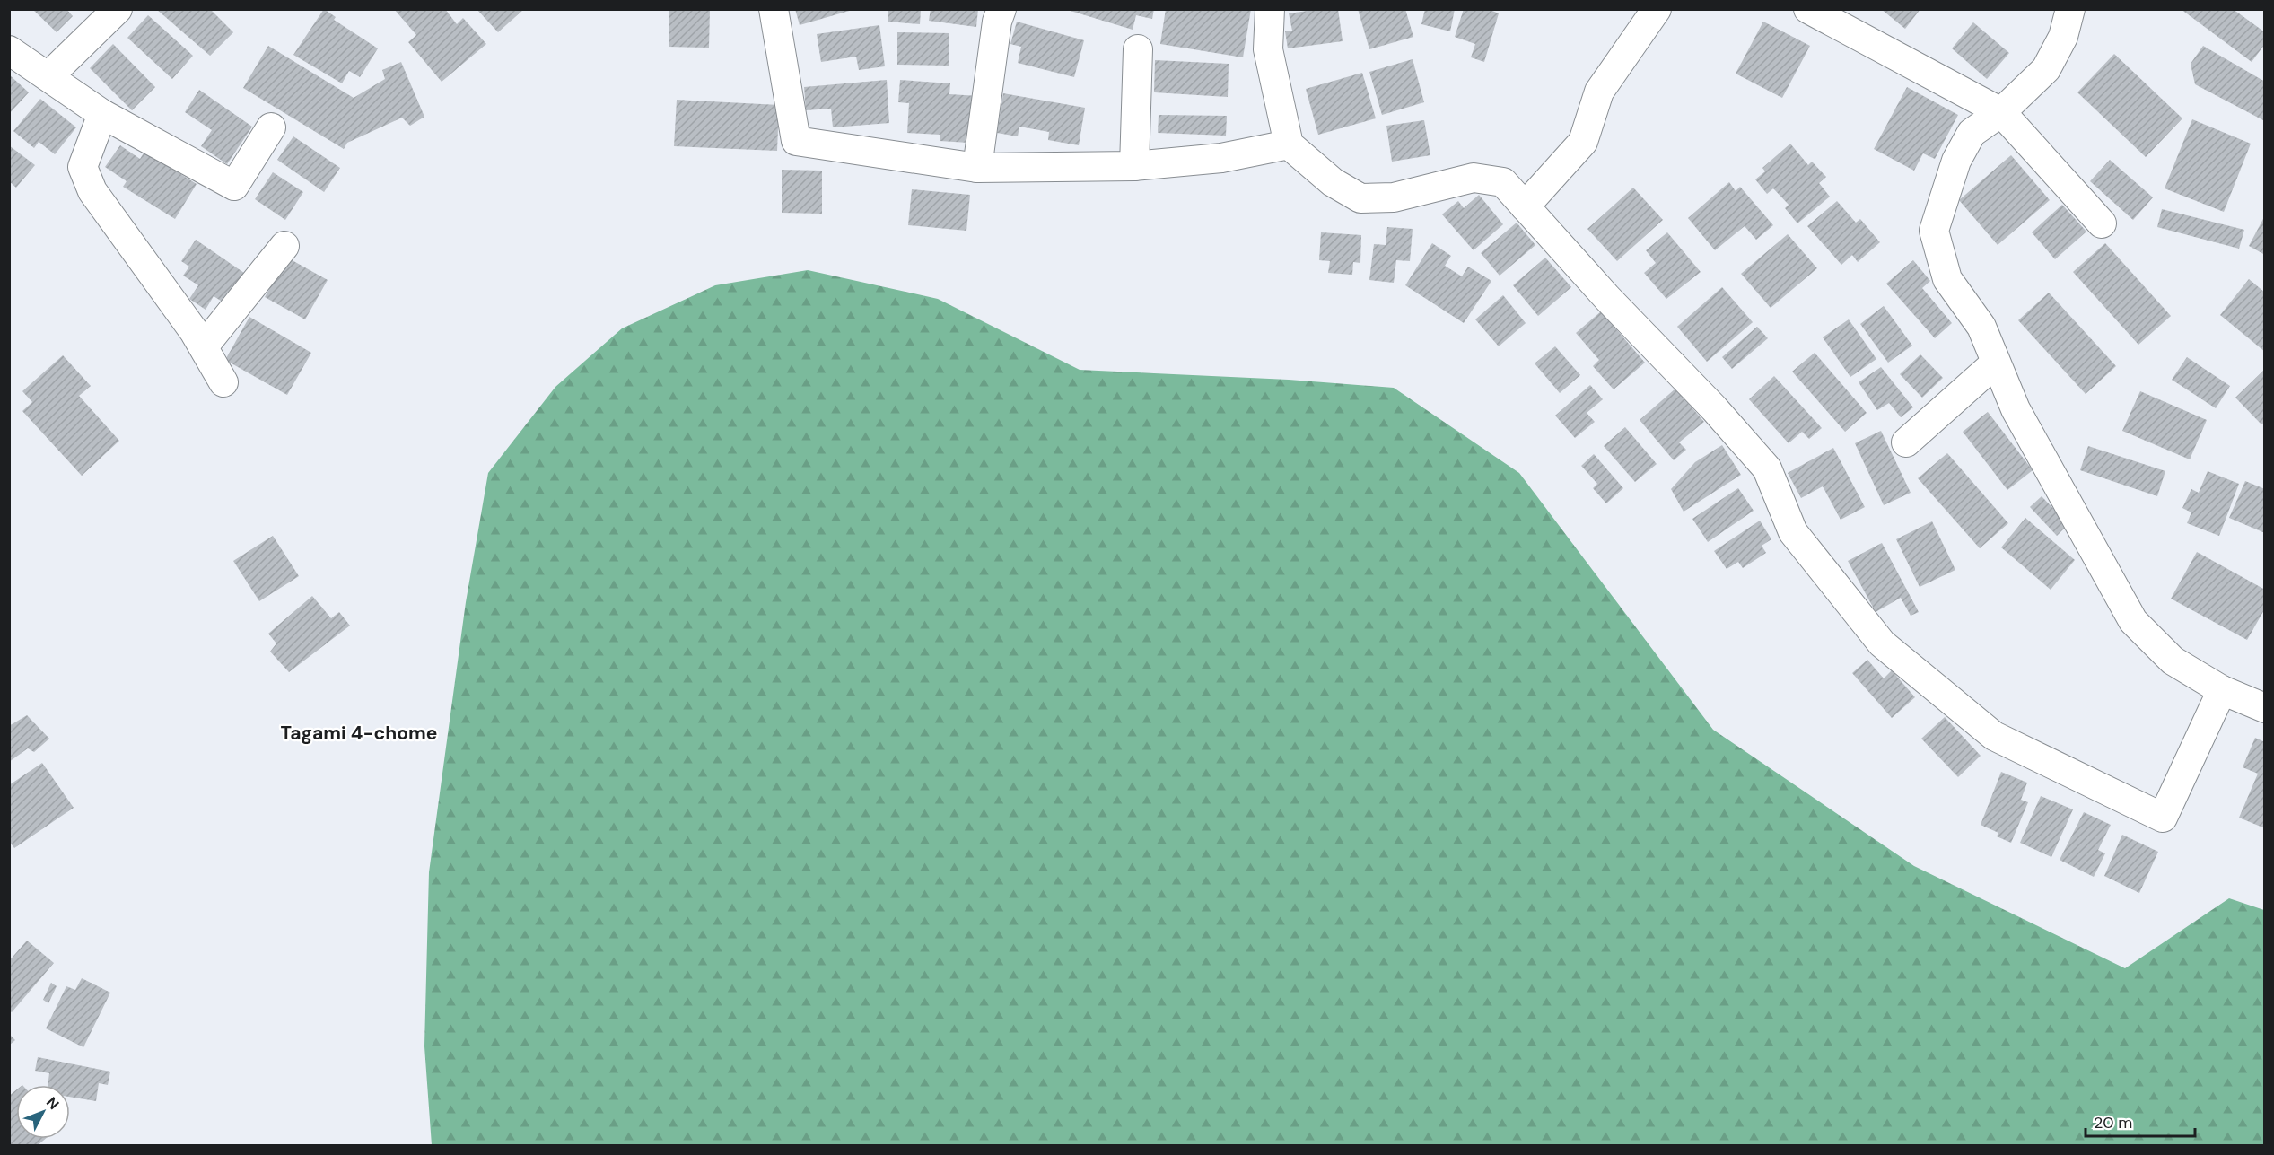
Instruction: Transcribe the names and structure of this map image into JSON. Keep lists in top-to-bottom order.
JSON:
{
  "districts": ["Tagami 4-chome"],
  "scale_bar": "20 m",
  "north": "top right"
}
